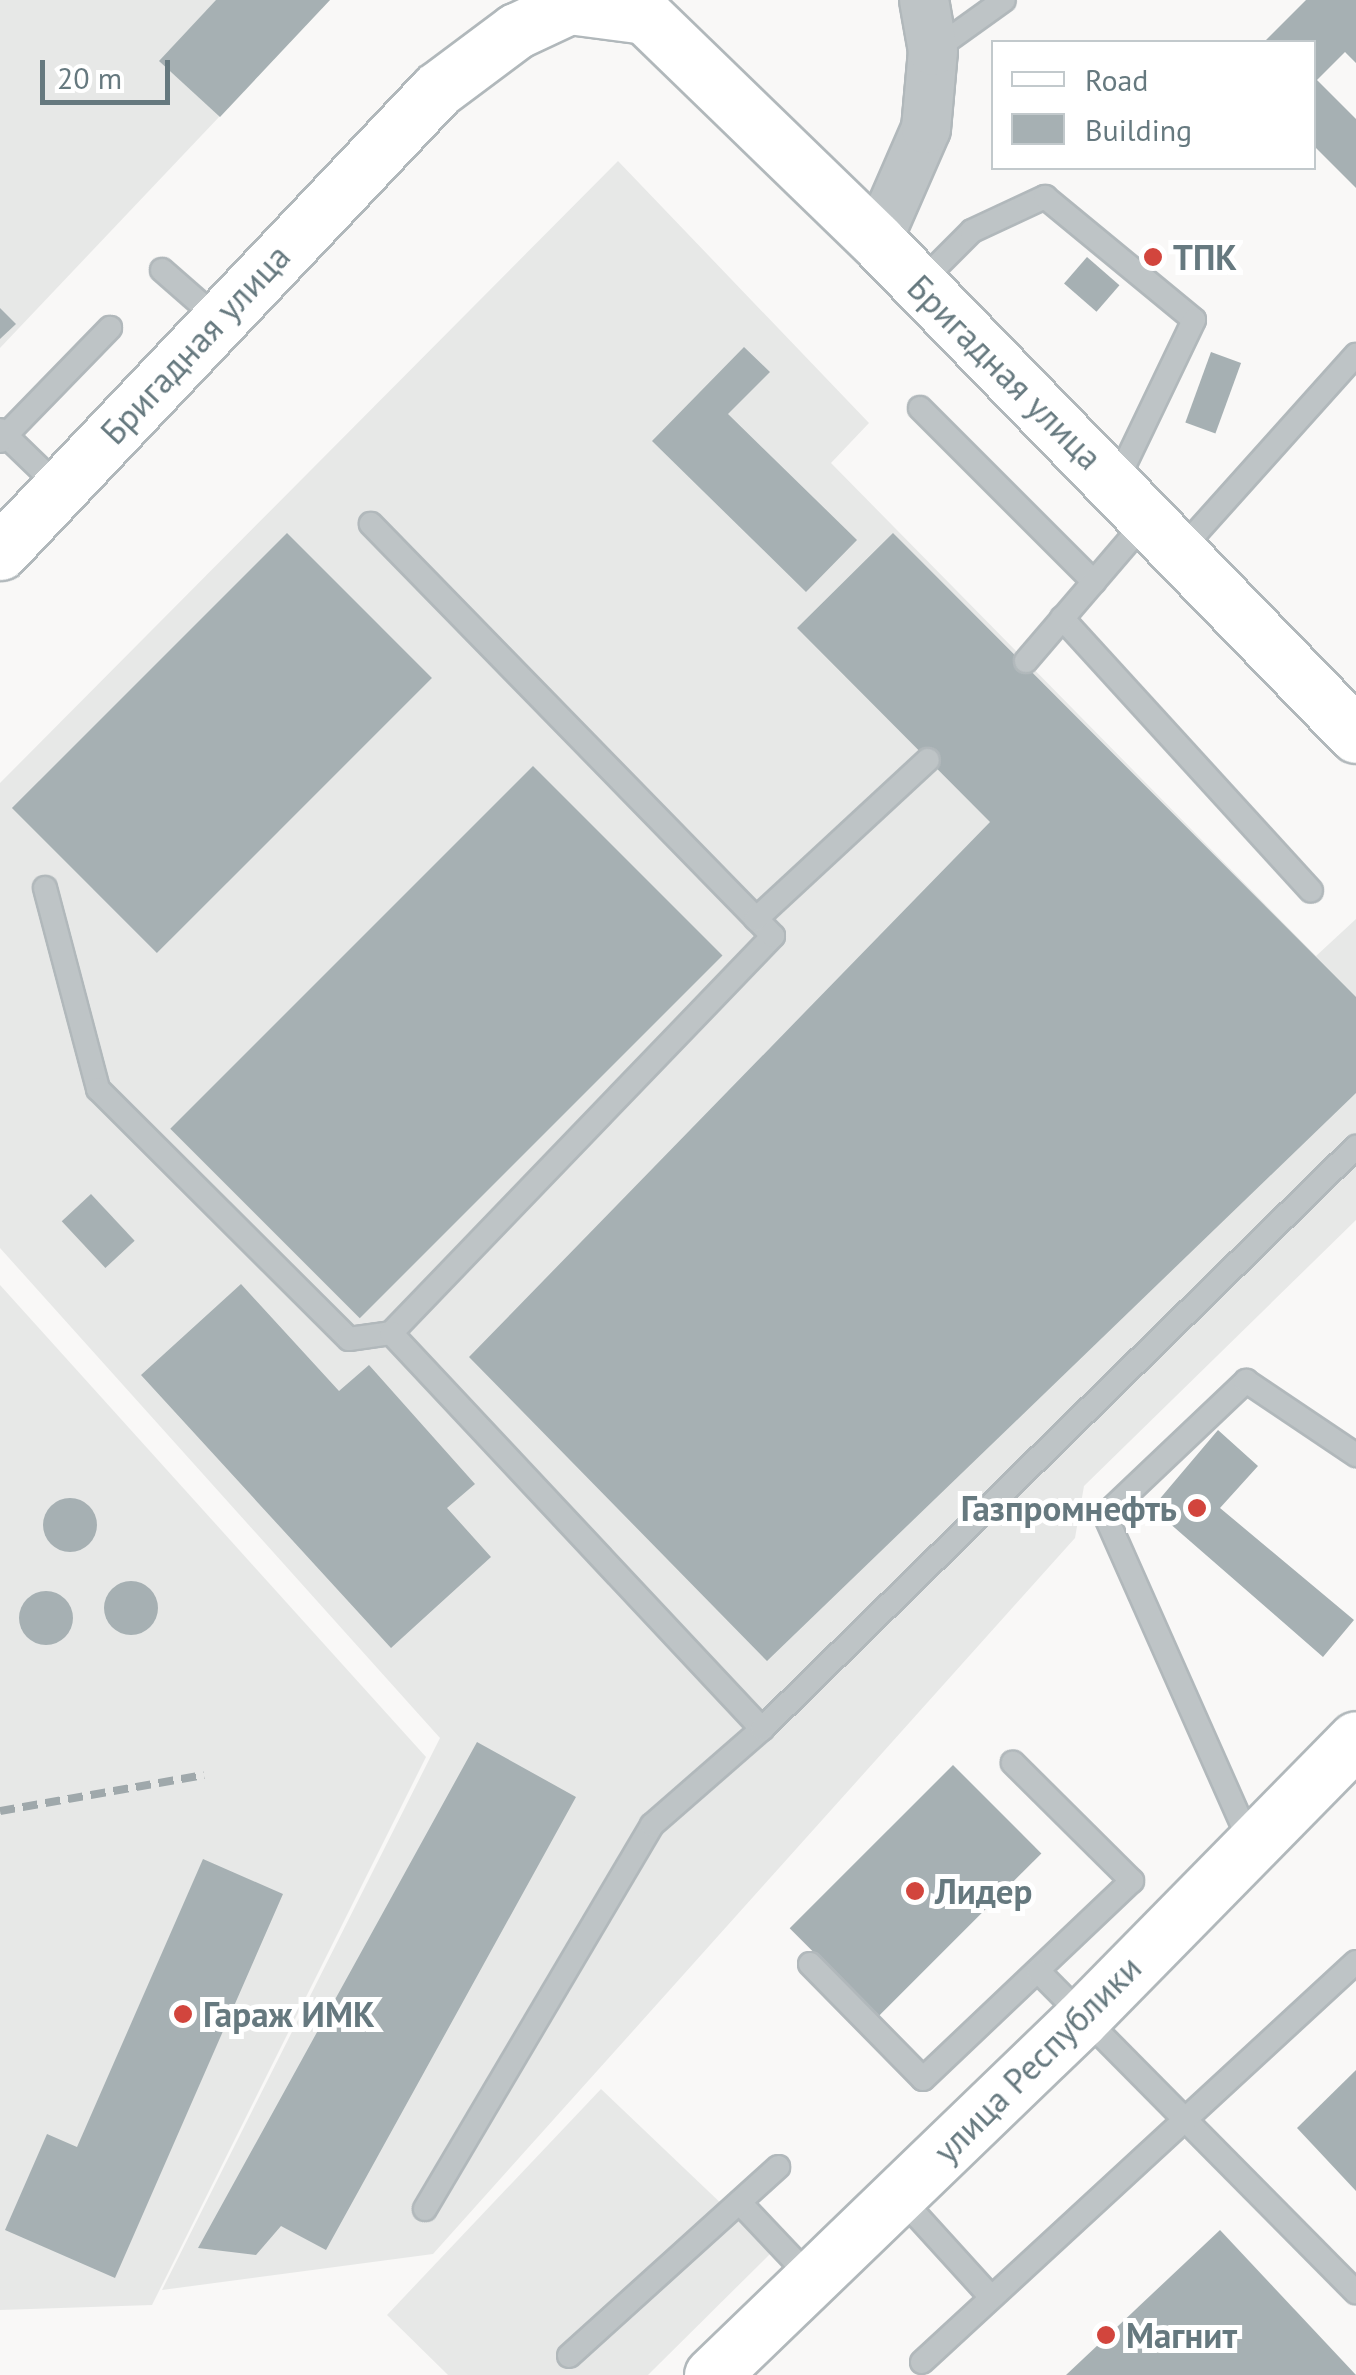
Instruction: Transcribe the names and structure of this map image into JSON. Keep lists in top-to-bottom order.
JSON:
{
  "streets": {
    "main road": ["Бригадная улица", "улица Республики"]
  },
  "places": [
    "ТПК",
    "Газпромнефть",
    "Лидер",
    "Гараж ИМК",
    "Магнит"
  ],
  "legend": ["Road", "Building"],
  "scale_bar": "20 m"
}
